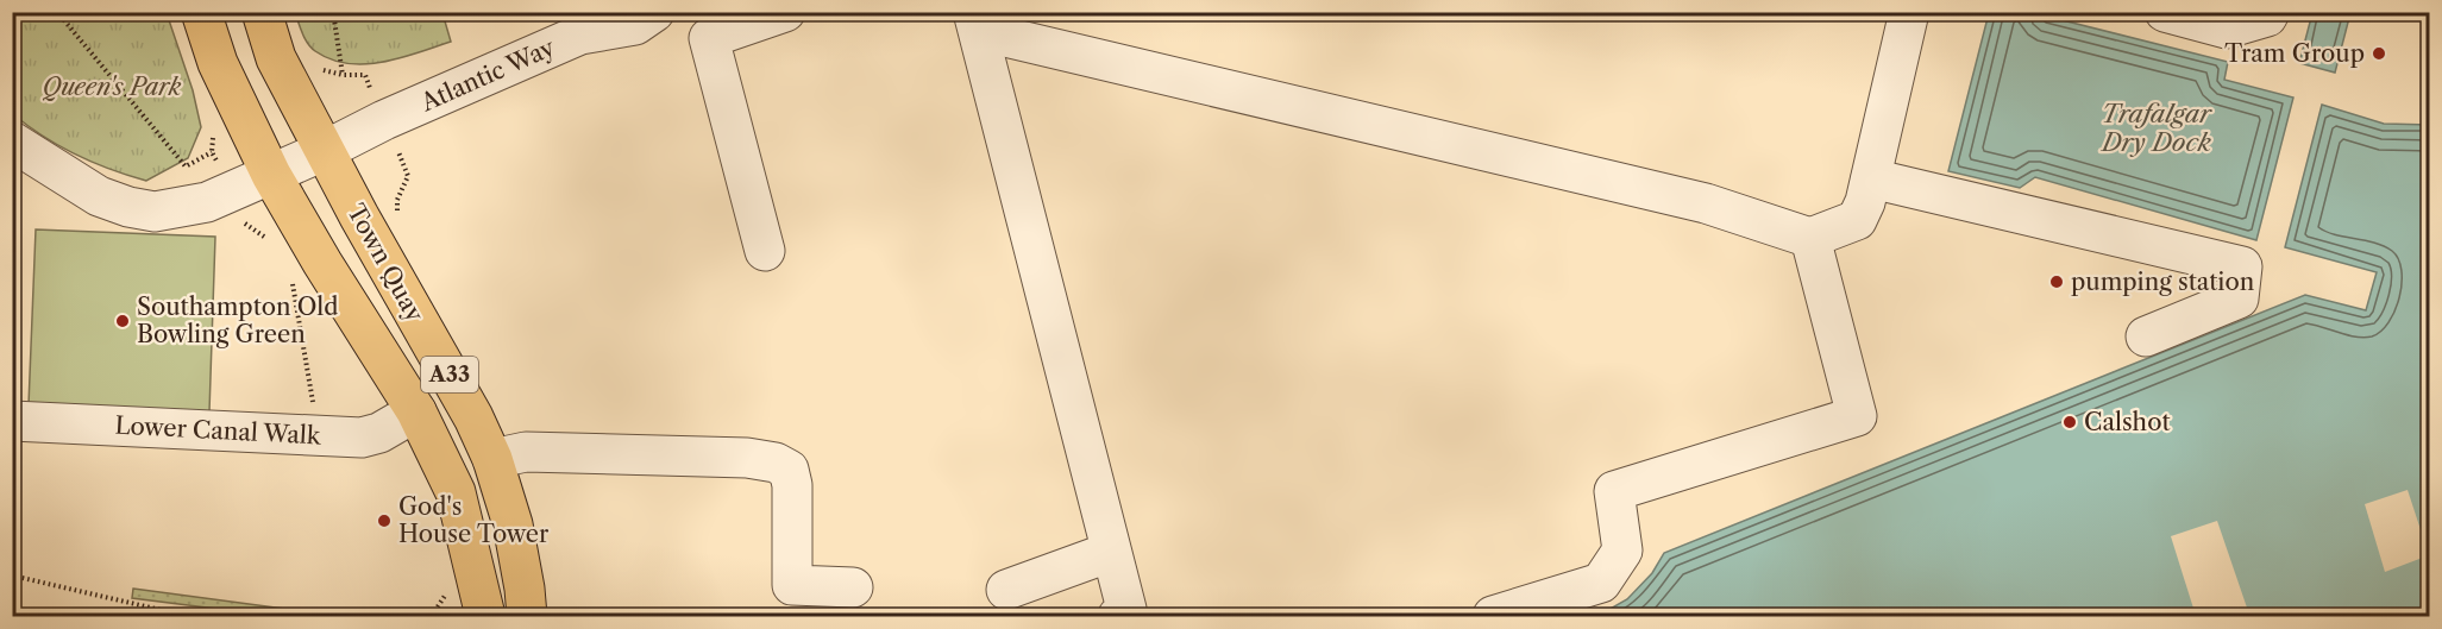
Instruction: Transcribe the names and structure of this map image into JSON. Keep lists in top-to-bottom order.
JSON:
{
  "streets": {
    "main road": ["Town Quay", "A33"],
    "street": ["Atlantic Way", "Lower Canal Walk"]
  },
  "crossings": [
    ["Atlantic Way", "Town Quay"],
    ["Atlantic Way", "A33"],
    ["Town Quay", "A33"],
    ["A33", "Lower Canal Walk"]
  ],
  "water": ["Trafalgar Dry Dock"],
  "parks": ["Queen's Park"],
  "places": [
    "Tram Group",
    "pumping station",
    "Southampton Old Bowling Green",
    "Calshot",
    "God's House Tower"
  ]
}
